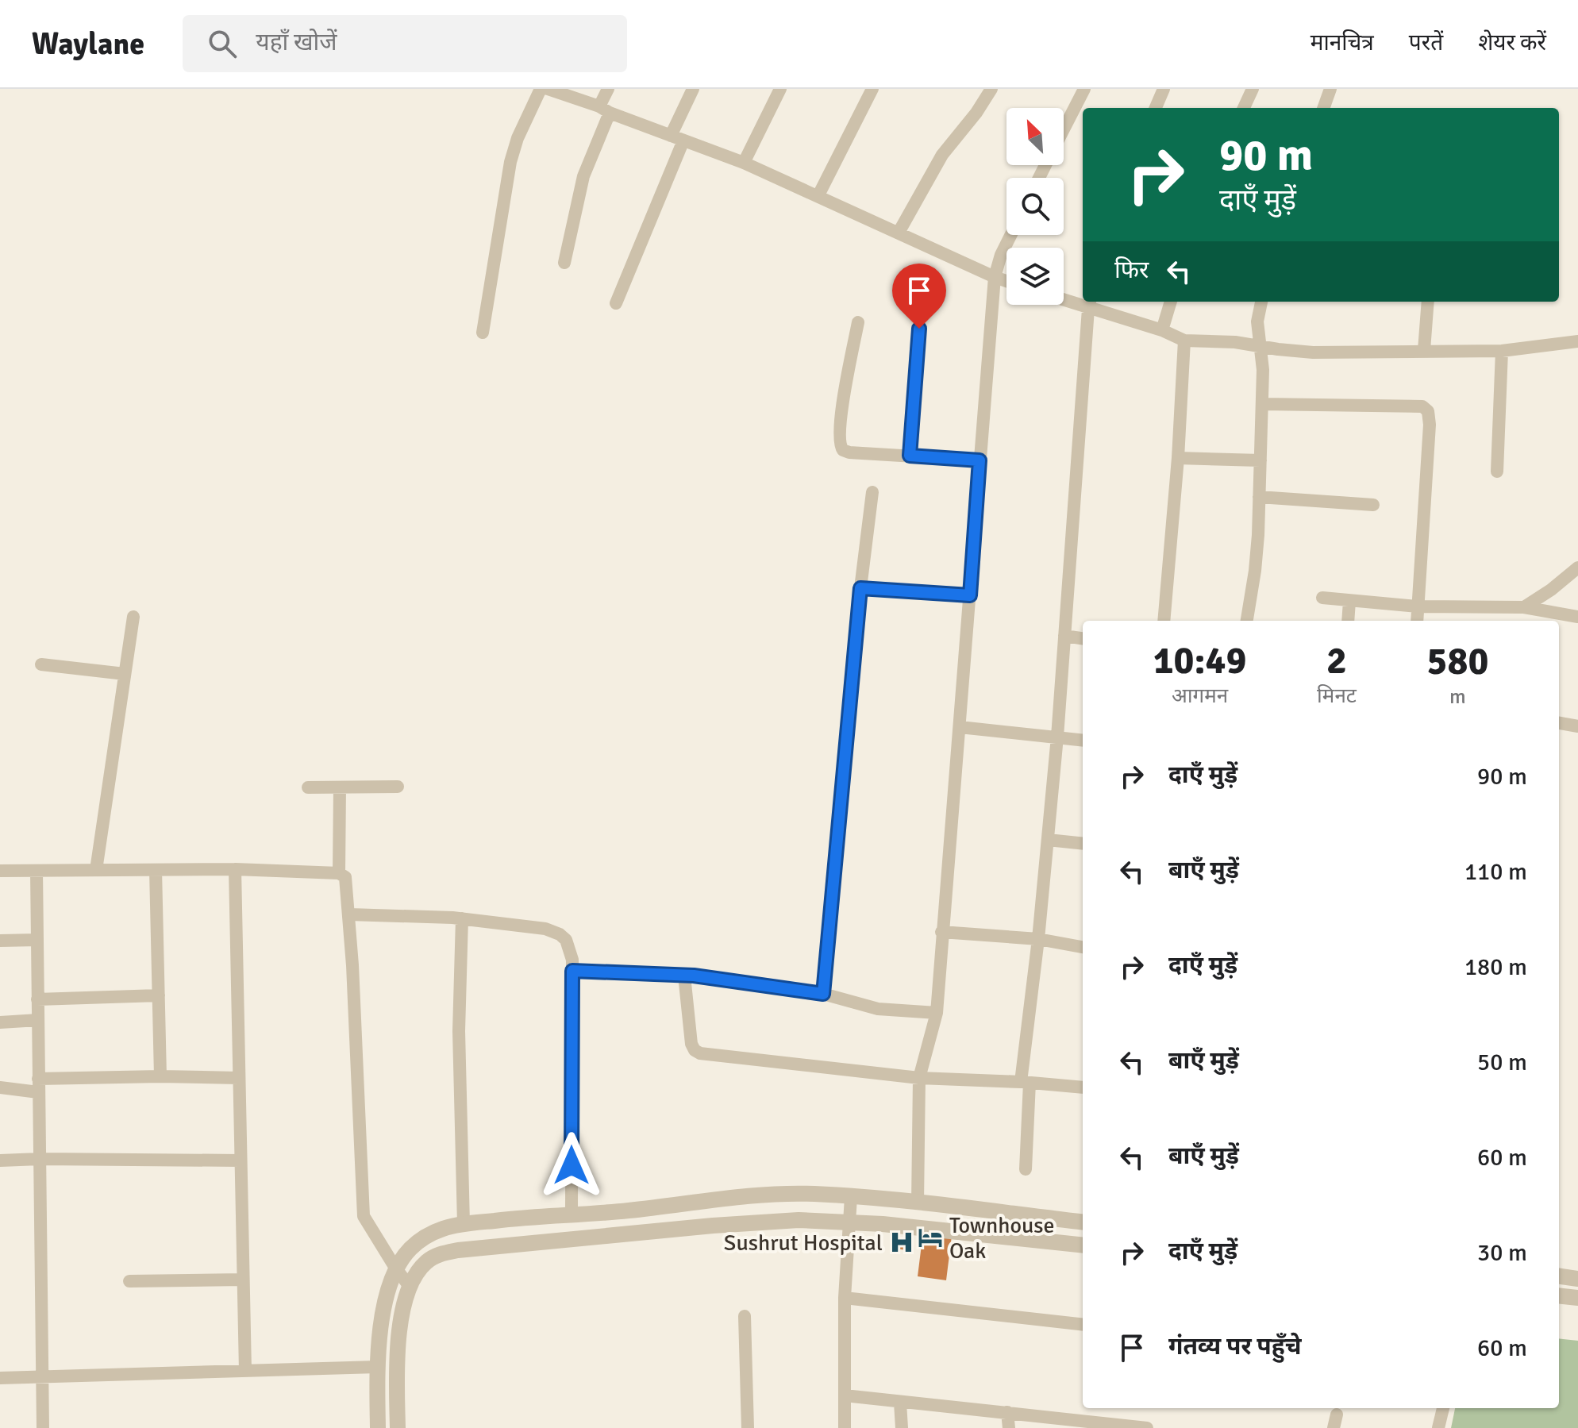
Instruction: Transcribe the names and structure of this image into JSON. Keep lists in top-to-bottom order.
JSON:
{
  "places": {
    "hotel": ["Townhouse Oak"],
    "hospital": ["Sushrut Hospital"]
  },
  "north": "top left",
  "page": {
    "header": "Waylane",
    "search": "यहाँ खोजें",
    "nav": ["मानचित्र", "परतें", "शेयर करें"],
    "turn": ["90 m", "दाएँ मुड़ें"],
    "then": "फिर",
    "eta": [
      "10:49",
      "आगमन",
      "2",
      "मिनट",
      "580",
      "m"
    ],
    "list": [
      {
        "name": "दाएँ मुड़ें",
        "value": "90 m"
      },
      {
        "name": "बाएँ मुड़ें",
        "value": "110 m"
      },
      {
        "name": "दाएँ मुड़ें",
        "value": "180 m"
      },
      {
        "name": "बाएँ मुड़ें",
        "value": "50 m"
      },
      {
        "name": "बाएँ मुड़ें",
        "value": "60 m"
      },
      {
        "name": "दाएँ मुड़ें",
        "value": "30 m"
      },
      {
        "name": "गंतव्य पर पहुँचे",
        "value": "60 m"
      }
    ]
  }
}
